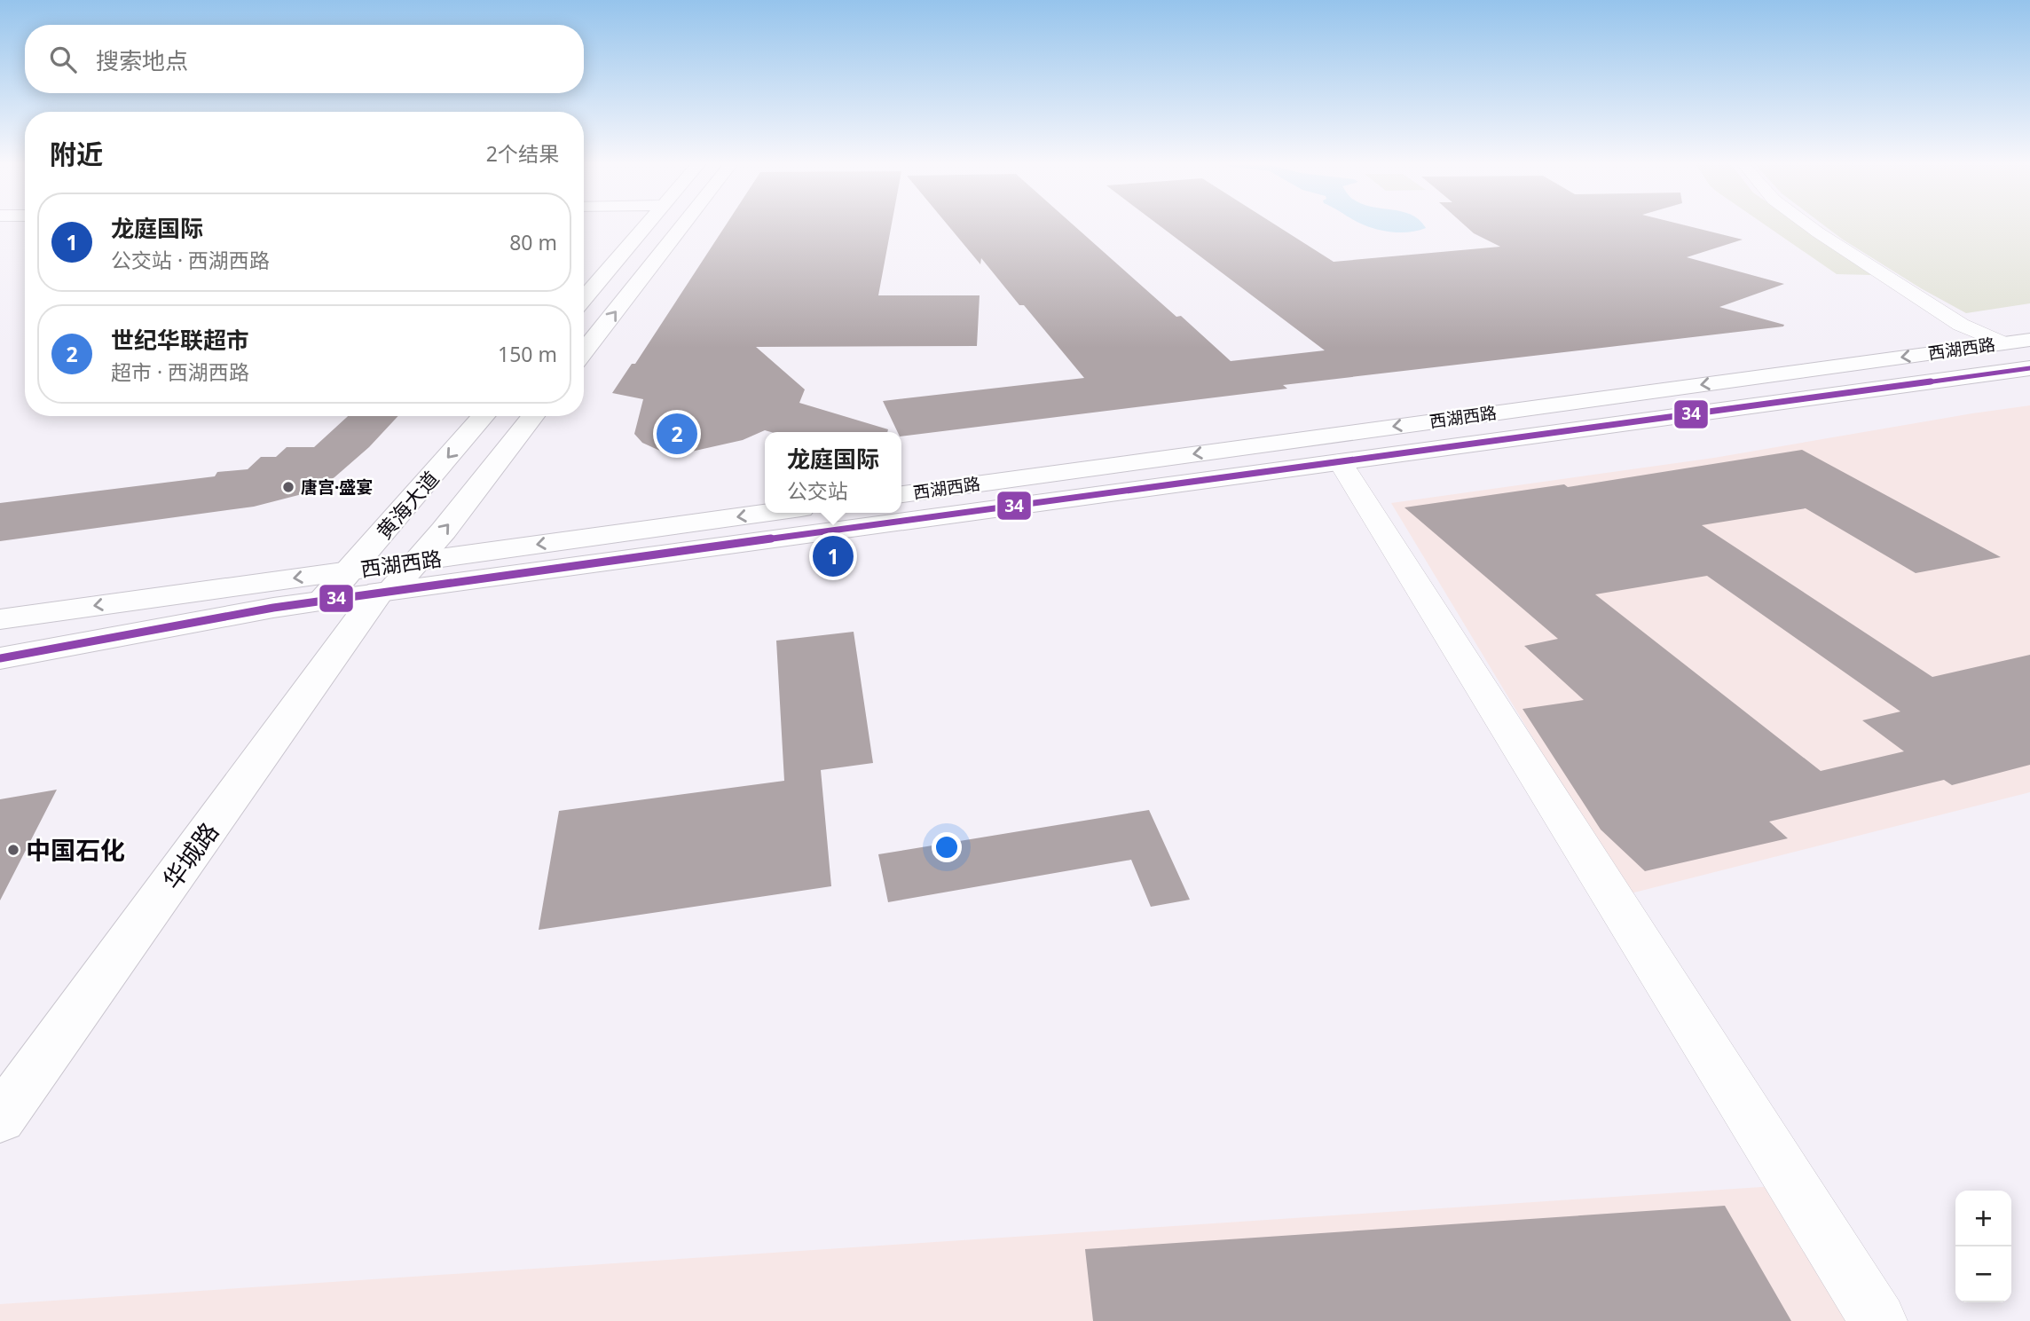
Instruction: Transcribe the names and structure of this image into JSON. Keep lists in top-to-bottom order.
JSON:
{
  "streets": {
    "main road": ["西湖西路", "黄海大道", "华城路"]
  },
  "crossings": [
    ["西湖西路", "黄海大道"],
    ["西湖西路", "华城路"],
    ["黄海大道", "华城路"]
  ],
  "places": ["唐宫·盛宴", "中国石化"],
  "lines": ["transit line 34"],
  "page": {
    "search": "搜索地点",
    "heading": ["附近", "2个结果"],
    "list": [
      {
        "mark": "1",
        "name": "龙庭国际",
        "note": "公交站 · 西湖西路",
        "value": "80 m"
      },
      {
        "mark": "2",
        "name": "世纪华联超市",
        "note": "超市 · 西湖西路",
        "value": "150 m"
      }
    ],
    "pins": ["2", "1"],
    "popup": ["龙庭国际", "公交站"],
    "map_buttons": ["+", "−"]
  }
}
